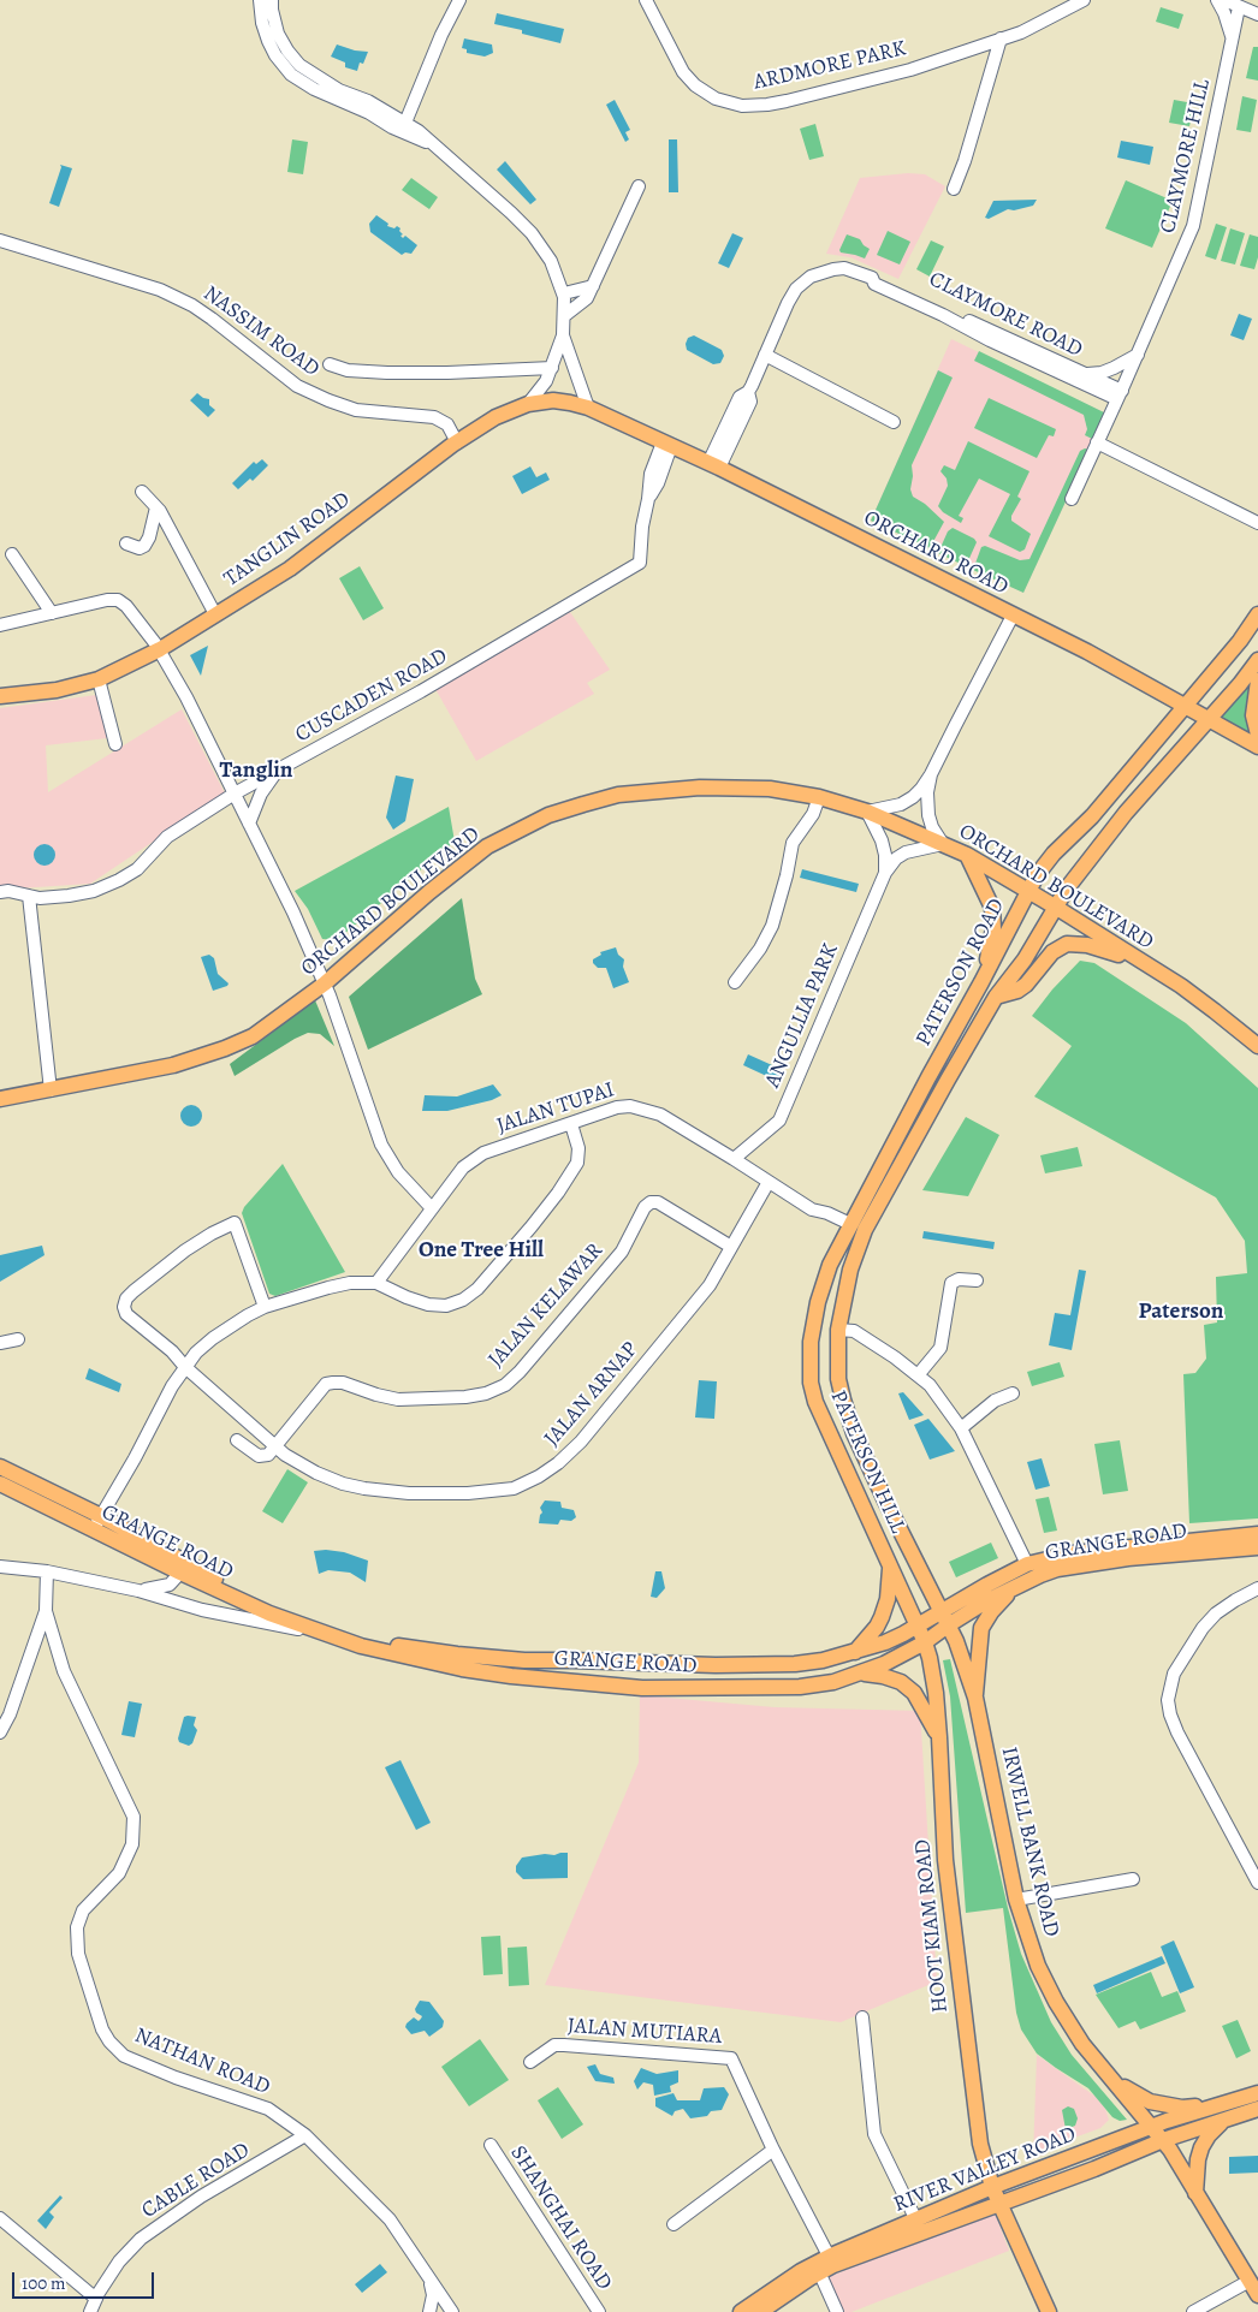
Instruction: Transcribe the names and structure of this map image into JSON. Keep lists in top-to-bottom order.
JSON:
{
  "streets": {
    "main road": [
      "TANGLIN ROAD",
      "ORCHARD ROAD",
      "ORCHARD BOULEVARD",
      "PATERSON ROAD",
      "PATERSON HILL",
      "GRANGE ROAD",
      "IRWELL BANK ROAD",
      "HOOT KIAM ROAD",
      "RIVER VALLEY ROAD"
    ],
    "street": [
      "ARDMORE PARK",
      "CLAYMORE HILL",
      "CLAYMORE ROAD",
      "NASSIM ROAD",
      "CUSCADEN ROAD",
      "ANGULLIA PARK",
      "JALAN TUPAI",
      "JALAN KELAWAR",
      "JALAN ARNAP",
      "JALAN MUTIARA",
      "NATHAN ROAD",
      "CABLE ROAD",
      "SHANGHAI ROAD"
    ]
  },
  "crossings": [
    ["CLAYMORE HILL", "CLAYMORE ROAD"],
    ["CLAYMORE ROAD", "ORCHARD ROAD"],
    ["NASSIM ROAD", "TANGLIN ROAD"],
    ["TANGLIN ROAD", "ORCHARD ROAD"],
    ["ORCHARD ROAD", "CUSCADEN ROAD"],
    ["ORCHARD ROAD", "PATERSON ROAD"],
    ["ORCHARD BOULEVARD", "PATERSON ROAD"],
    ["ORCHARD BOULEVARD", "ANGULLIA PARK"],
    ["PATERSON ROAD", "JALAN TUPAI"],
    ["PATERSON ROAD", "PATERSON HILL"],
    ["ANGULLIA PARK", "JALAN TUPAI"],
    ["JALAN TUPAI", "JALAN ARNAP"],
    ["JALAN TUPAI", "PATERSON HILL"],
    ["JALAN KELAWAR", "JALAN ARNAP"],
    ["PATERSON HILL", "GRANGE ROAD"],
    ["PATERSON HILL", "IRWELL BANK ROAD"],
    ["PATERSON HILL", "HOOT KIAM ROAD"],
    ["GRANGE ROAD", "IRWELL BANK ROAD"],
    ["GRANGE ROAD", "HOOT KIAM ROAD"],
    ["IRWELL BANK ROAD", "RIVER VALLEY ROAD"],
    ["HOOT KIAM ROAD", "RIVER VALLEY ROAD"],
    ["JALAN MUTIARA", "RIVER VALLEY ROAD"],
    ["NATHAN ROAD", "CABLE ROAD"]
  ],
  "districts": ["Tanglin", "One Tree Hill", "Paterson"],
  "scale_bar": "100 m"
}
